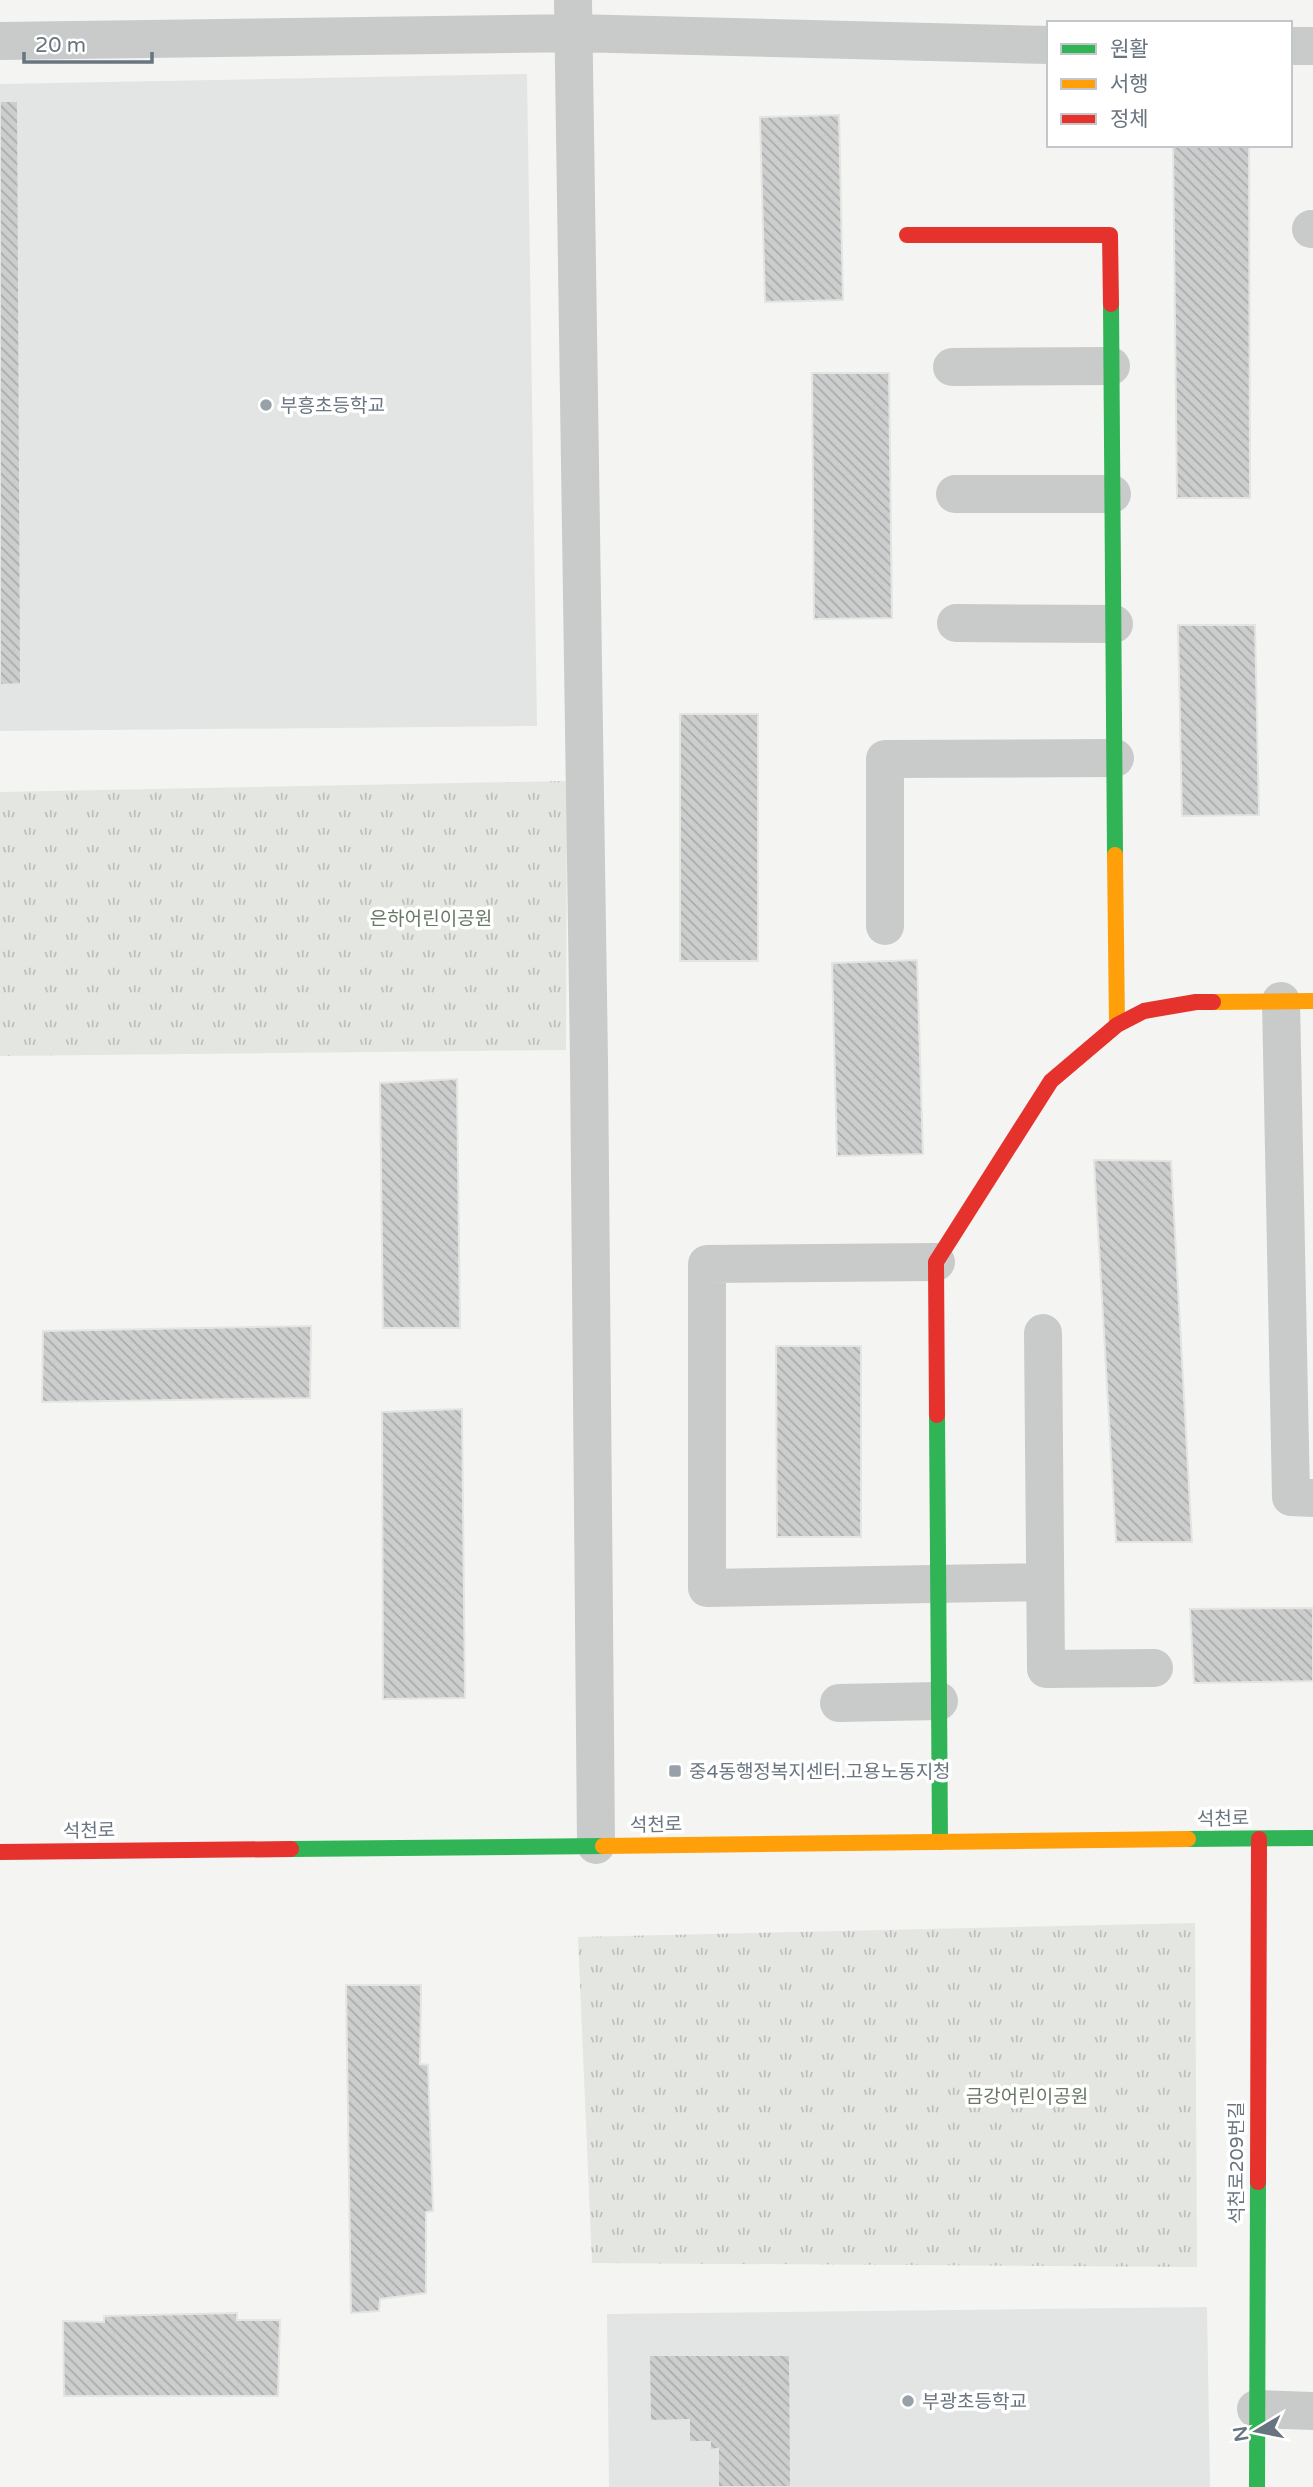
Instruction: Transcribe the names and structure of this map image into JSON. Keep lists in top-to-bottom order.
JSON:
{
  "streets": {
    "street": ["석천로", "석천로209번길"]
  },
  "crossings": [
    ["석천로", "석천로209번길"]
  ],
  "parks": ["은하어린이공원", "금강어린이공원"],
  "places": {
    "other": ["부흥초등학교", "부광초등학교"],
    "transit": ["중4동행정복지센터.고용노동지청"]
  },
  "legend": ["원활", "서행", "정체"],
  "scale_bar": "20 m",
  "north": "left"
}
